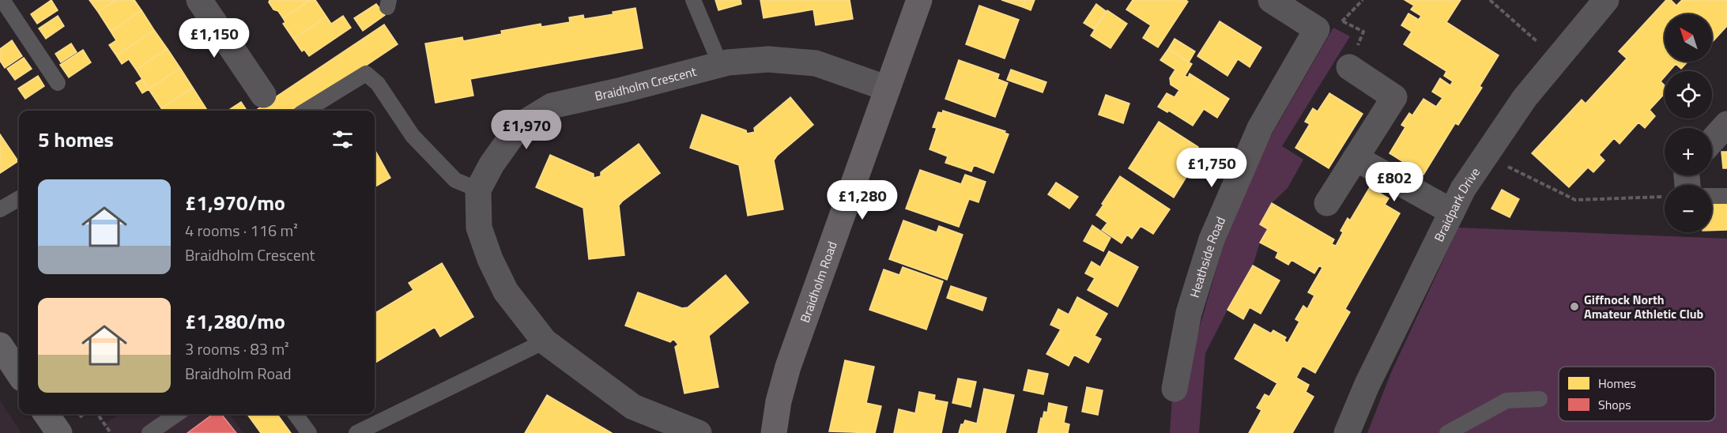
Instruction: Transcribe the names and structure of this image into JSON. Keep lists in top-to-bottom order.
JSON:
{
  "streets": {
    "street": [
      "Braidholm Crescent",
      "Braidpark Drive",
      "Heathside Road",
      "Braidholm Road"
    ]
  },
  "crossings": [
    ["Braidholm Crescent", "Braidholm Road"]
  ],
  "places": ["Giffnock North Amateur Athletic Club"],
  "legend": ["Homes", "Shops"],
  "north": "top left",
  "page": {
    "map_buttons": ["+", "−"],
    "price": [
      "£1,150",
      "£1,970",
      "£1,750",
      "£802",
      "£1,280"
    ],
    "heading": "5 homes",
    "list": [
      {
        "name": "£1,970/mo",
        "note": "4 rooms · 116 m² · Braidholm Crescent"
      },
      {
        "name": "£1,280/mo",
        "note": "3 rooms · 83 m² · Braidholm Road"
      }
    ]
  }
}
